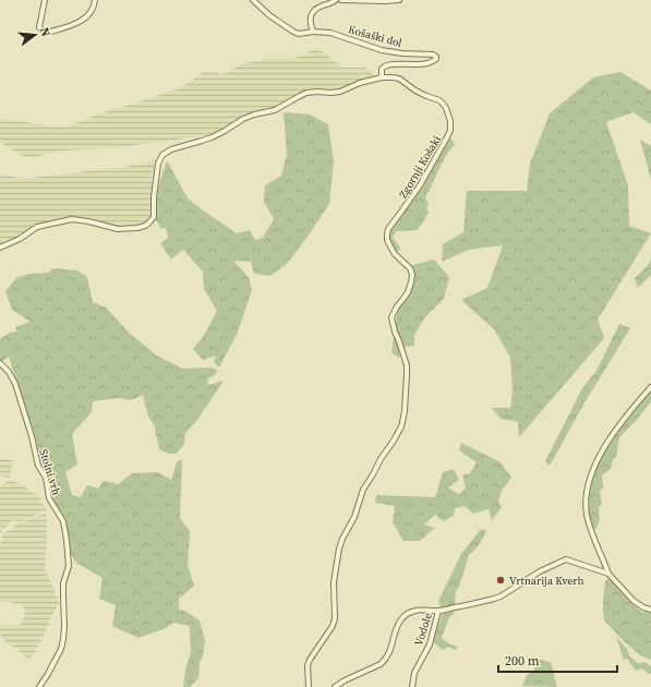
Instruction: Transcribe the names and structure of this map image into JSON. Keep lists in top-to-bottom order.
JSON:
{
  "streets": {
    "street": [
      "Košaški dol",
      "Zgornji Košaki",
      "Stolni vrh",
      "Vodole"
    ]
  },
  "crossings": [
    ["Košaški dol", "Zgornji Košaki"]
  ],
  "places": ["Vrtnarija Kverh"],
  "scale_bar": "200 m",
  "north": "right"
}
